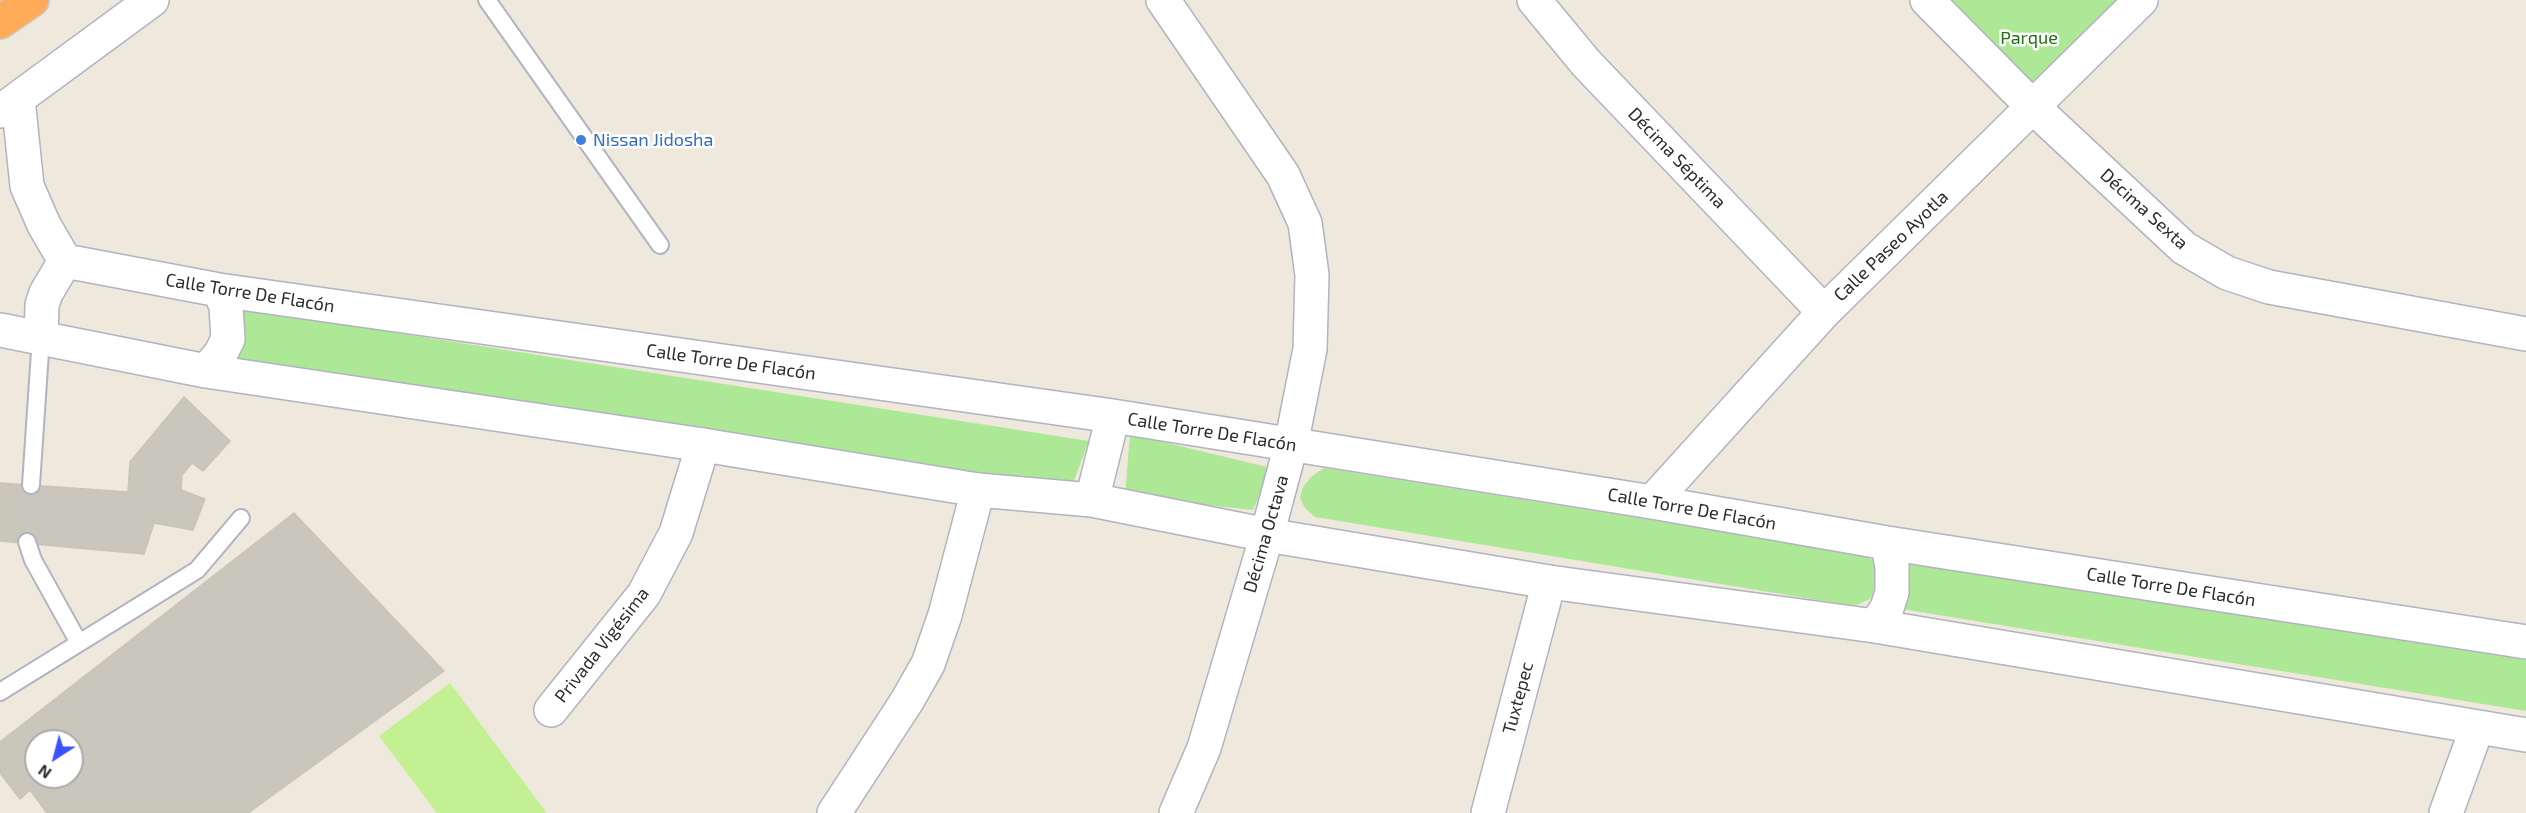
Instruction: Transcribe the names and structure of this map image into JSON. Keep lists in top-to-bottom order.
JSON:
{
  "streets": {
    "street": [
      "Décima Séptima",
      "Décima Sexta",
      "Calle Paseo Ayotla",
      "Calle Torre De Flacón",
      "Décima Octava",
      "Privada Vigésima",
      "Tuxtepec"
    ]
  },
  "crossings": [
    ["Décima Séptima", "Calle Paseo Ayotla"],
    ["Décima Sexta", "Calle Paseo Ayotla"],
    ["Calle Paseo Ayotla", "Calle Torre De Flacón"],
    ["Calle Torre De Flacón", "Décima Octava"]
  ],
  "parks": ["Parque"],
  "places": ["Nissan Jidosha"],
  "north": "bottom left"
}
